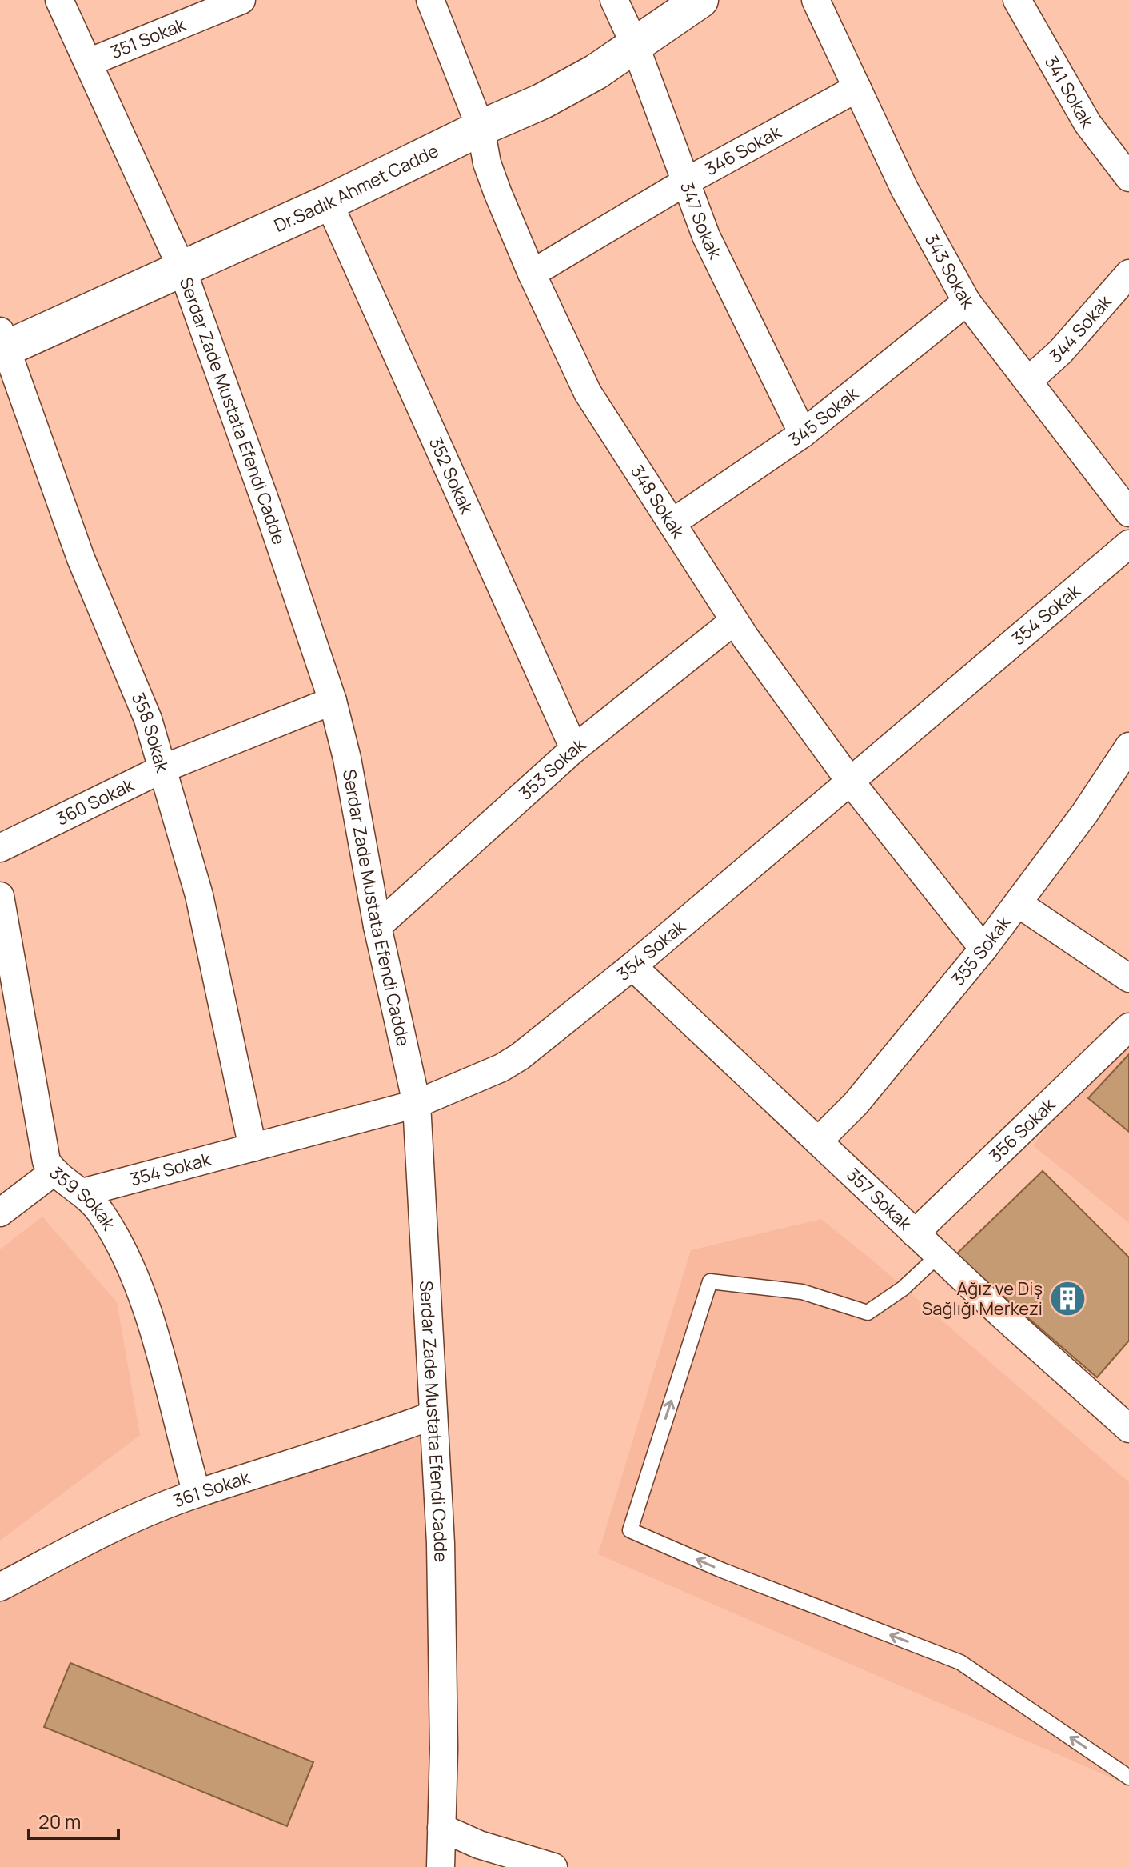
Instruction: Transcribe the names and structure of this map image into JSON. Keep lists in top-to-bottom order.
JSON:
{
  "streets": {
    "street": [
      "351 Sokak",
      "341 Sokak",
      "346 Sokak",
      "Dr.Sadık Ahmet Cadde",
      "347 Sokak",
      "343 Sokak",
      "344 Sokak",
      "Serdar Zade Mustata Efendi Cadde",
      "345 Sokak",
      "352 Sokak",
      "348 Sokak",
      "354 Sokak",
      "358 Sokak",
      "353 Sokak",
      "360 Sokak",
      "355 Sokak",
      "356 Sokak",
      "359 Sokak",
      "357 Sokak",
      "361 Sokak"
    ]
  },
  "crossings": [
    ["351 Sokak", "Serdar Zade Mustata Efendi Cadde"],
    ["346 Sokak", "347 Sokak"],
    ["346 Sokak", "343 Sokak"],
    ["346 Sokak", "348 Sokak"],
    ["Dr.Sadık Ahmet Cadde", "347 Sokak"],
    ["Dr.Sadık Ahmet Cadde", "Serdar Zade Mustata Efendi Cadde"],
    ["Dr.Sadık Ahmet Cadde", "352 Sokak"],
    ["Dr.Sadık Ahmet Cadde", "348 Sokak"],
    ["Dr.Sadık Ahmet Cadde", "358 Sokak"],
    ["347 Sokak", "345 Sokak"],
    ["343 Sokak", "344 Sokak"],
    ["343 Sokak", "345 Sokak"],
    ["Serdar Zade Mustata Efendi Cadde", "354 Sokak"],
    ["Serdar Zade Mustata Efendi Cadde", "353 Sokak"],
    ["Serdar Zade Mustata Efendi Cadde", "360 Sokak"],
    ["Serdar Zade Mustata Efendi Cadde", "361 Sokak"],
    ["345 Sokak", "348 Sokak"],
    ["352 Sokak", "353 Sokak"],
    ["348 Sokak", "354 Sokak"],
    ["348 Sokak", "353 Sokak"],
    ["348 Sokak", "355 Sokak"],
    ["354 Sokak", "358 Sokak"],
    ["354 Sokak", "359 Sokak"],
    ["354 Sokak", "357 Sokak"],
    ["358 Sokak", "360 Sokak"],
    ["355 Sokak", "357 Sokak"],
    ["356 Sokak", "357 Sokak"],
    ["359 Sokak", "361 Sokak"]
  ],
  "places": {
    "building": ["Ağız ve Diş Sağlığı Merkezi"]
  },
  "scale_bar": "20 m"
}
